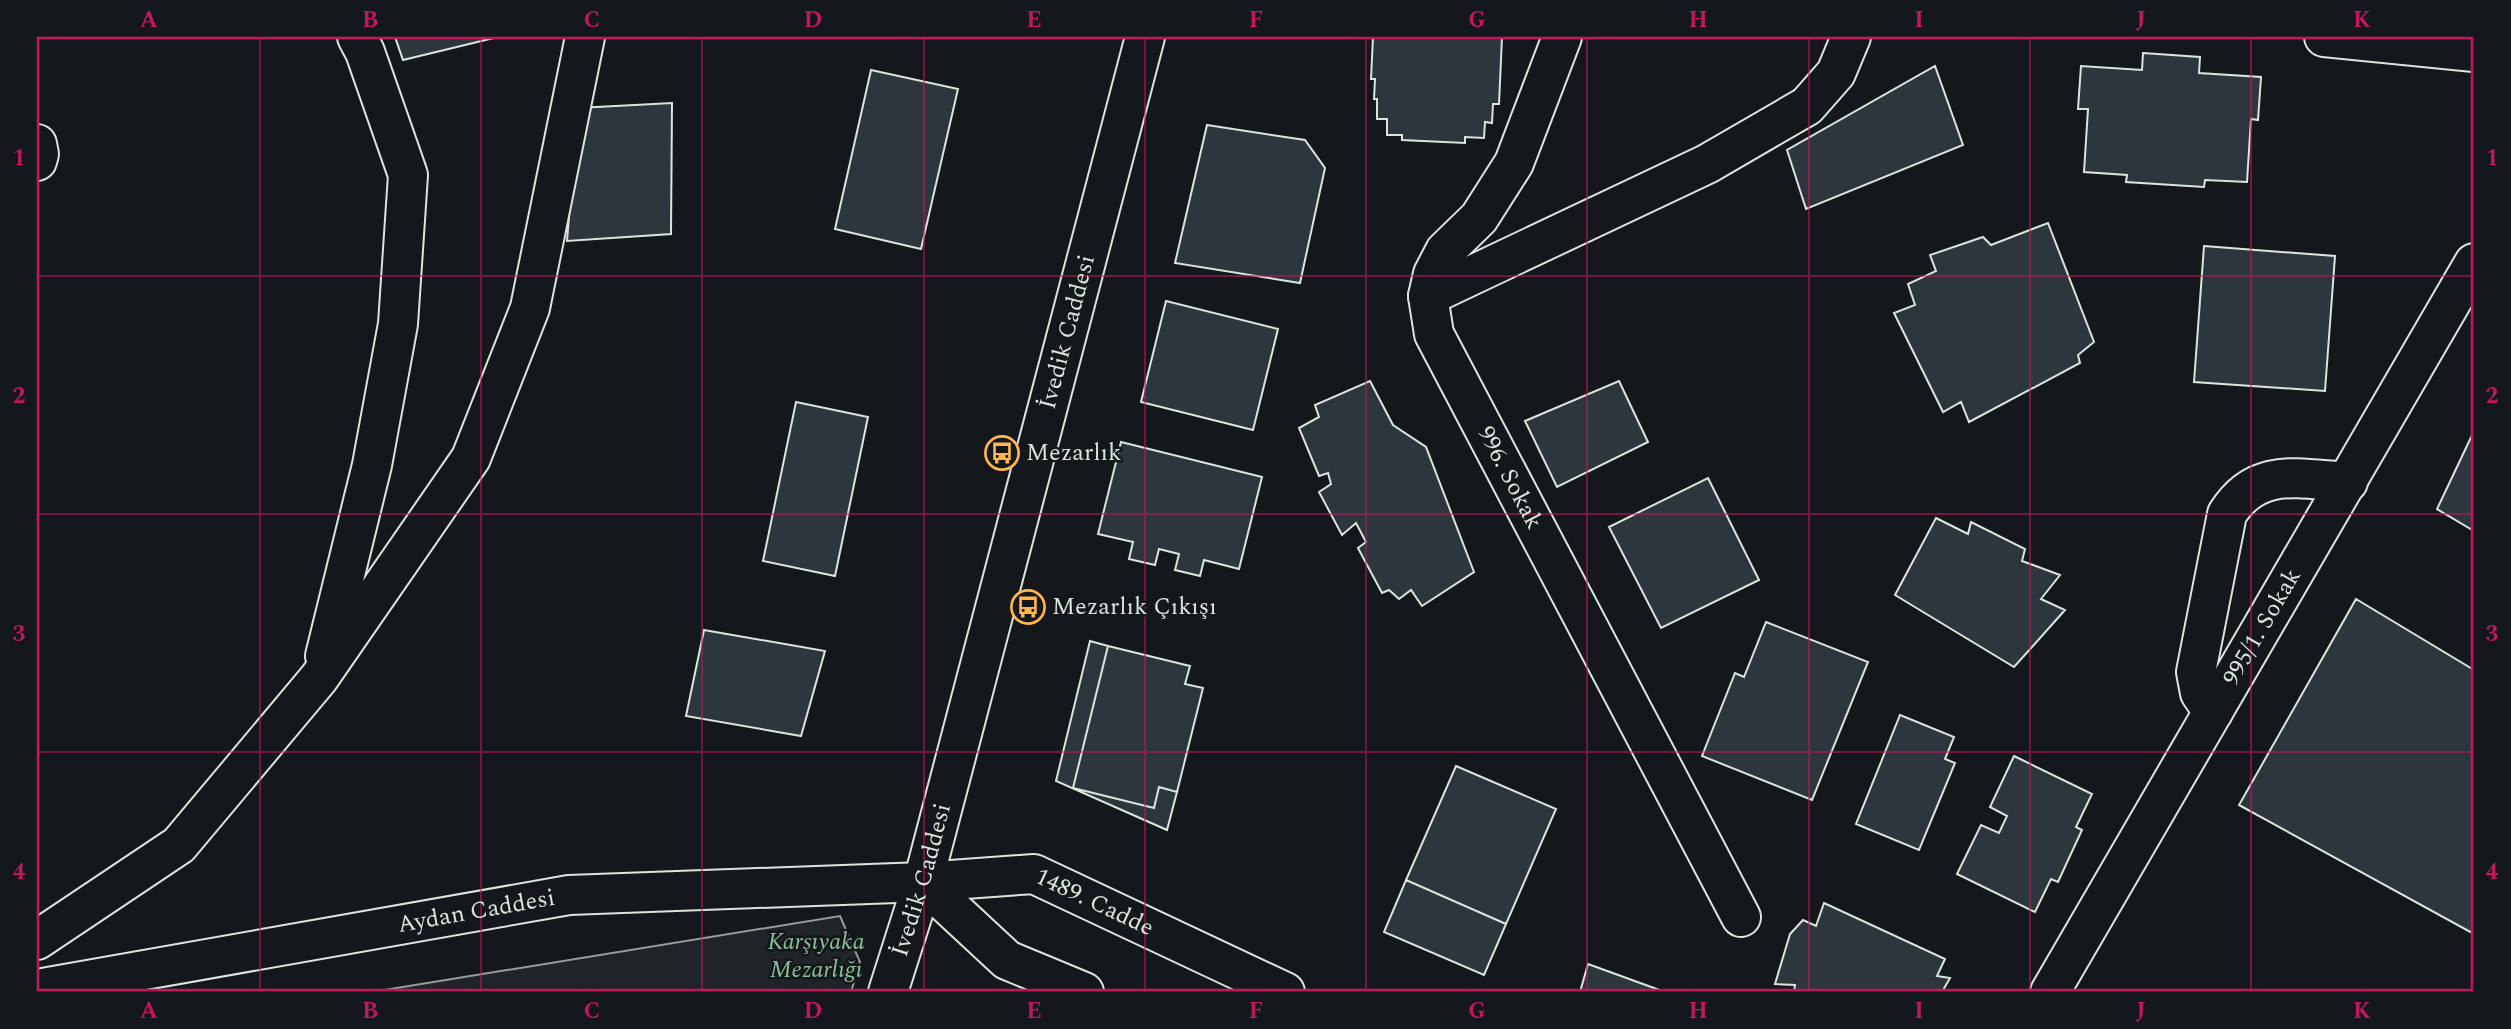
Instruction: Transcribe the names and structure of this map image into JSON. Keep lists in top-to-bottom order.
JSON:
{
  "streets": {
    "street": [
      "İvedik Caddesi",
      "996. Sokak",
      "995/1. Sokak",
      "1489. Cadde",
      "Aydan Caddesi"
    ]
  },
  "crossings": [
    ["İvedik Caddesi", "1489. Cadde"],
    ["İvedik Caddesi", "Aydan Caddesi"],
    ["1489. Cadde", "Aydan Caddesi"]
  ],
  "parks": ["Karşıyaka Mezarlığı"],
  "places": {
    "bus stop": ["Mezarlık", "Mezarlık Çıkışı"]
  },
  "grid": {
    "columns": [
      "A",
      "B",
      "C",
      "D",
      "E",
      "F",
      "G",
      "H",
      "I",
      "J",
      "K"
    ],
    "rows": [
      "1",
      "2",
      "3",
      "4"
    ]
  }
}
